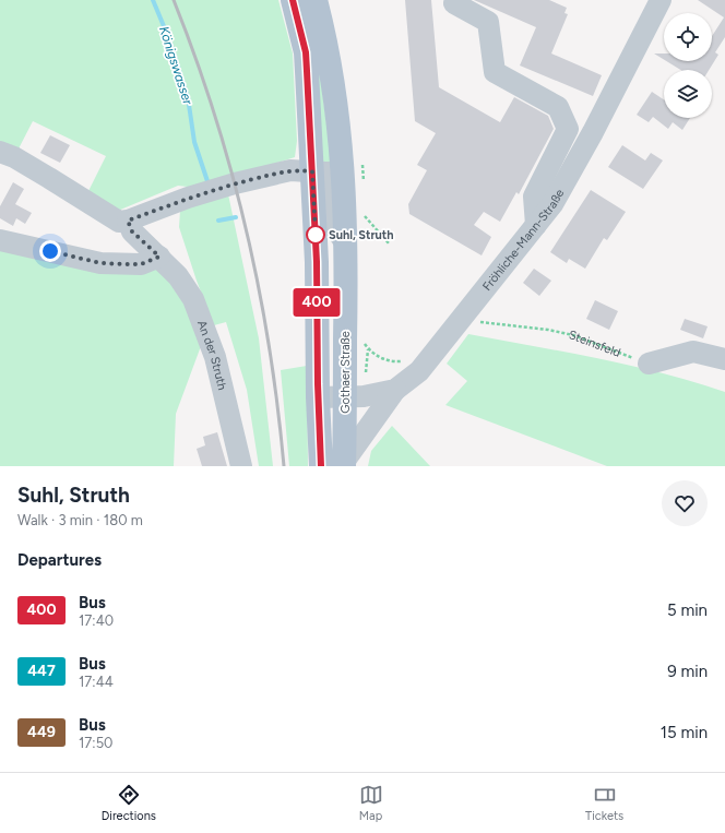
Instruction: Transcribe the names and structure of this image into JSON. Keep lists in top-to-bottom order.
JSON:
{
  "streets": {
    "main road": ["Gothaer Straße"],
    "street": ["Fröhliche-Mann-Straße", "An der Struth"],
    "path": ["Steinsfeld"]
  },
  "crossings": [
    ["Fröhliche-Mann-Straße", "Steinsfeld"],
    ["Fröhliche-Mann-Straße", "Gothaer Straße"]
  ],
  "water": ["Königswasser"],
  "places": ["Suhl, Struth"],
  "lines": ["bus line 400"],
  "page": {
    "on_map": "400",
    "heading": [
      ["Suhl, Struth", "Walk · 3 min · 180 m"],
      "Departures"
    ],
    "list": [
      {
        "mark": "400",
        "name": "Bus",
        "note": "17:40",
        "value": "5 min"
      },
      {
        "mark": "447",
        "name": "Bus",
        "note": "17:44",
        "value": "9 min"
      },
      {
        "mark": "449",
        "name": "Bus",
        "note": "17:50",
        "value": "15 min"
      }
    ],
    "tabs": ["Directions", "Map", "Tickets"]
  }
}
